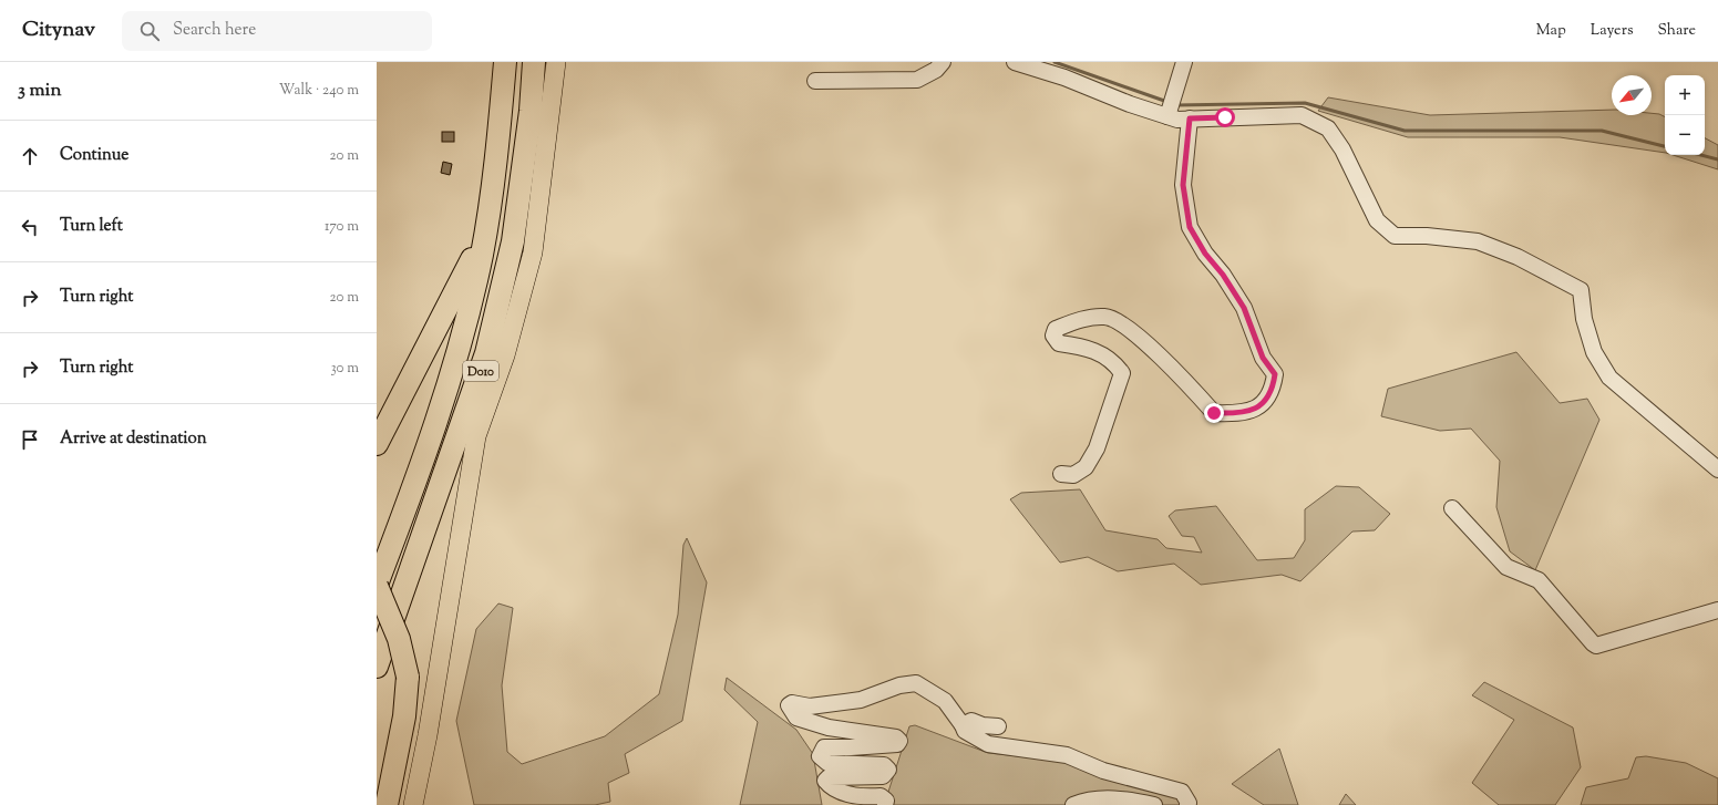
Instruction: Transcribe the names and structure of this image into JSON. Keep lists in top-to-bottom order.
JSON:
{
  "streets": {
    "highway": ["D010"]
  },
  "north": "bottom left",
  "page": {
    "header": "Citynav",
    "search": "Search here",
    "nav": ["Map", "Layers", "Share"],
    "heading": ["3 min", "Walk · 240 m"],
    "map_buttons": ["+", "−"],
    "list": [
      ["Continue", "20 m"],
      ["Turn left", "170 m"],
      ["Turn right", "20 m"],
      ["Turn right", "30 m"],
      "Arrive at destination"
    ]
  }
}
